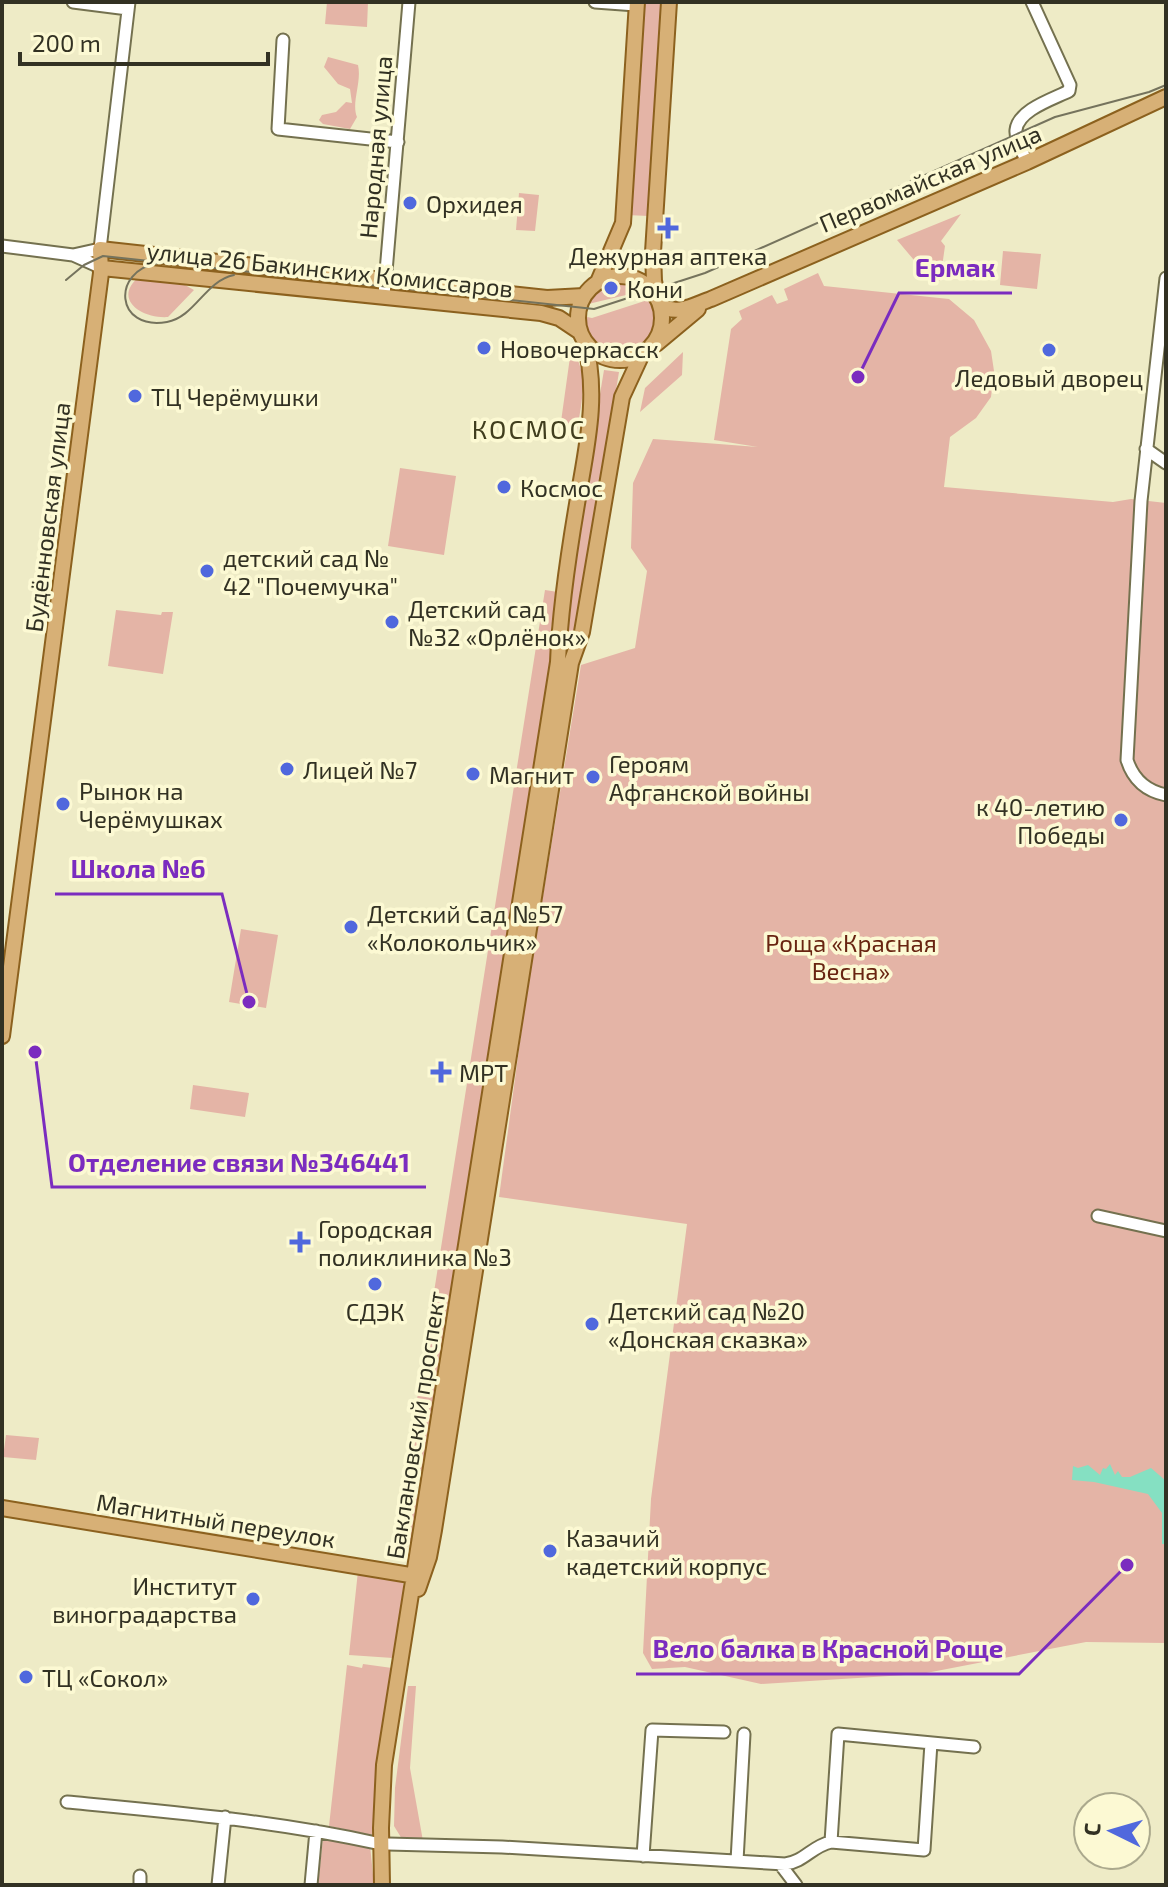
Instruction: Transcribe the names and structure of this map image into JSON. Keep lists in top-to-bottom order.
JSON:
{
  "streets": {
    "main road": [
      "Первомайская улица",
      "улица 26 Бакинских Комиссаров",
      "Будённовская улица",
      "Баклановский проспект",
      "Магнитный переулок"
    ],
    "street": ["Народная улица"]
  },
  "crossings": [
    ["Народная улица", "улица 26 Бакинских Комиссаров"],
    ["Первомайская улица", "улица 26 Бакинских Комиссаров"],
    ["Первомайская улица", "Баклановский проспект"],
    ["улица 26 Бакинских Комиссаров", "Будённовская улица"],
    ["улица 26 Бакинских Комиссаров", "Баклановский проспект"],
    ["Баклановский проспект", "Магнитный переулок"]
  ],
  "districts": ["КОСМОС"],
  "parks": ["Роща «Красная Весна»"],
  "places": {
    "other": [
      "Орхидея",
      "Кони",
      "Новочеркасск",
      "Ледовый дворец",
      "Ермак",
      "ТЦ Черёмушки",
      "Космос",
      "детский сад № 42 \"Почемучка\"",
      "Детский сад №32 «Орлёнок»",
      "Лицей №7",
      "Магнит",
      "Героям Афганской войны",
      "Рынок на Черёмушках",
      "к 40-летию Победы",
      "Детский Сад №57 «Колокольчик»",
      "Школа №6",
      "Отделение связи №346441",
      "СДЭК",
      "Детский сад №20 «Донская сказка»",
      "Казачий кадетский корпус",
      "Вело балка в Красной Роще",
      "Институт виноградарства",
      "ТЦ «Сокол»"
    ],
    "health": ["Дежурная аптека", "МРТ", "Городская поликлиника №3"]
  },
  "scale_bar": "200 m",
  "north": "left"
}
